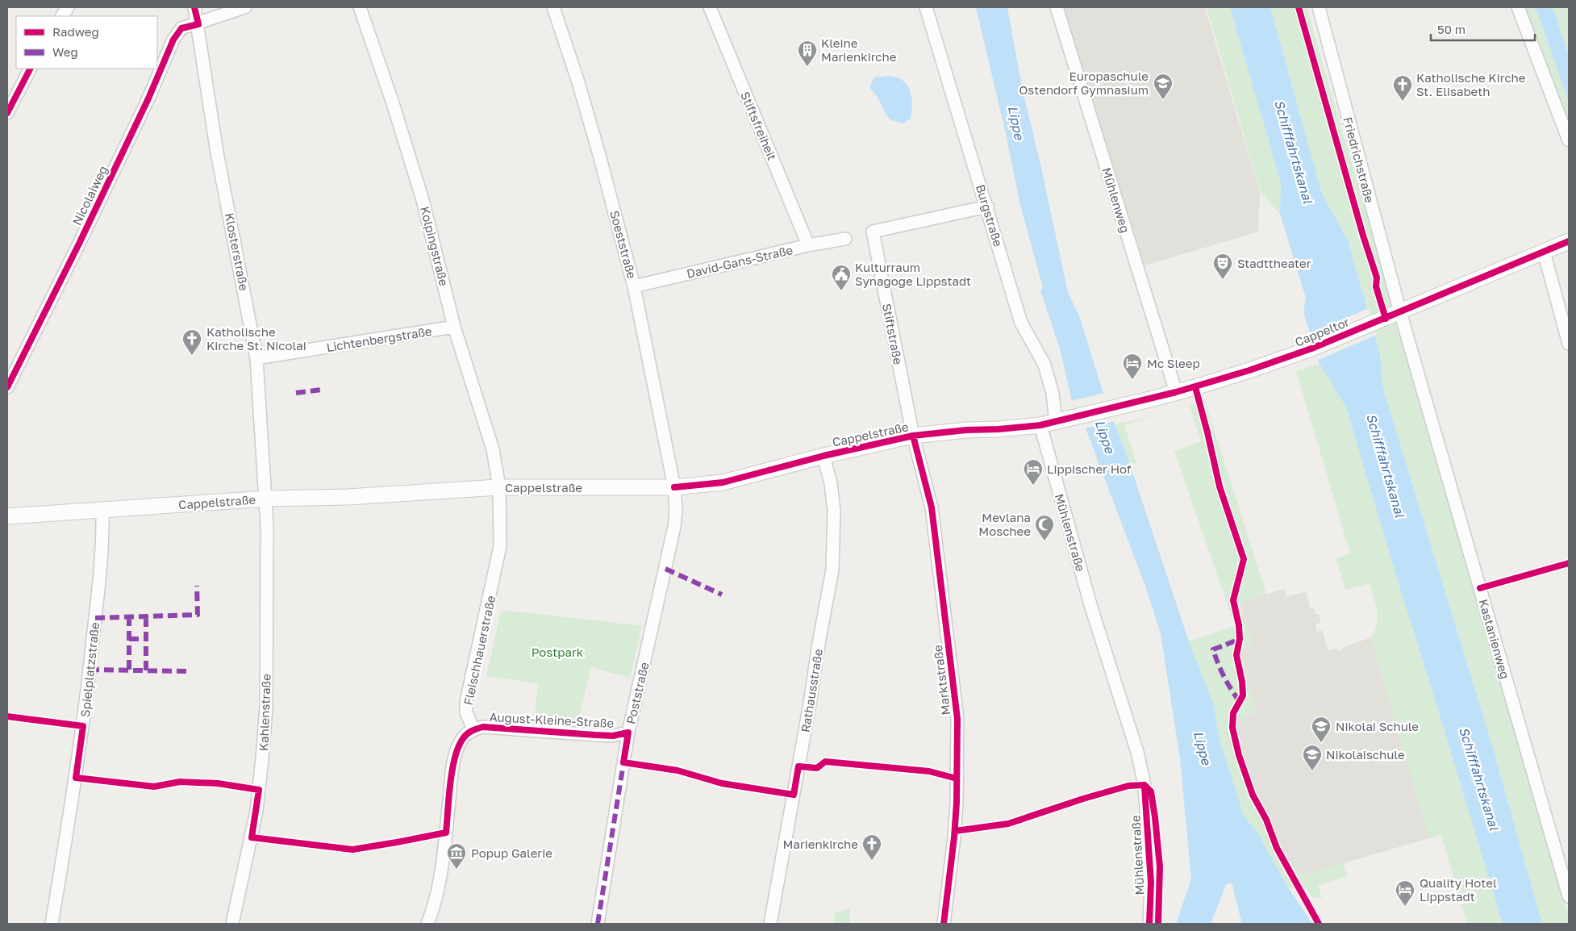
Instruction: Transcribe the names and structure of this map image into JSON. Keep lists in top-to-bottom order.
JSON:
{
  "streets": {
    "street": [
      "Stiftsfreiheit",
      "Friedrichstraße",
      "Nicolaiweg",
      "Mühlenweg",
      "Burgstraße",
      "Soeststraße",
      "Kolpingstraße",
      "Klosterstraße",
      "David-Gans-Straße",
      "Cappeltor",
      "Stiftstraße",
      "Lichtenbergstraße",
      "Cappelstraße",
      "Mühlenstraße",
      "Kastanienweg",
      "Fleischhauerstraße",
      "Spielplatzstraße",
      "Marktstraße",
      "Rathausstraße",
      "Poststraße",
      "Kahlenstraße",
      "August-Kleine-Straße"
    ]
  },
  "crossings": [
    ["Stiftsfreiheit", "David-Gans-Straße"],
    ["Friedrichstraße", "Cappeltor"],
    ["Friedrichstraße", "Kastanienweg"],
    ["Nicolaiweg", "Klosterstraße"],
    ["Mühlenweg", "Cappeltor"],
    ["Burgstraße", "Stiftstraße"],
    ["Burgstraße", "Cappelstraße"],
    ["Soeststraße", "David-Gans-Straße"],
    ["Soeststraße", "Cappelstraße"],
    ["Soeststraße", "Poststraße"],
    ["Kolpingstraße", "Lichtenbergstraße"],
    ["Kolpingstraße", "Cappelstraße"],
    ["Kolpingstraße", "Fleischhauerstraße"],
    ["Klosterstraße", "Lichtenbergstraße"],
    ["Klosterstraße", "Cappelstraße"],
    ["Klosterstraße", "Kahlenstraße"],
    ["Cappeltor", "Cappelstraße"],
    ["Cappeltor", "Kastanienweg"],
    ["Stiftstraße", "Cappelstraße"],
    ["Stiftstraße", "Marktstraße"],
    ["Cappelstraße", "Mühlenstraße"],
    ["Cappelstraße", "Fleischhauerstraße"],
    ["Cappelstraße", "Spielplatzstraße"],
    ["Cappelstraße", "Marktstraße"],
    ["Cappelstraße", "Rathausstraße"],
    ["Cappelstraße", "Poststraße"],
    ["Cappelstraße", "Kahlenstraße"],
    ["Fleischhauerstraße", "August-Kleine-Straße"],
    ["Poststraße", "August-Kleine-Straße"]
  ],
  "water": ["Lippe", "Schifffahrtskanal"],
  "parks": ["Postpark"],
  "places": {
    "building": ["Kleine Marienkirche"],
    "school or university": ["Europaschule Ostendorf Gymnasium", "Nikolai Schule", "Nikolaischule"],
    "church": ["Katholische Kirche St. Elisabeth", "Katholische Kirche St. Nicolai", "Marienkirche"],
    "theatre": ["Stadttheater"],
    "public building": ["Kulturraum Synagoge Lippstadt"],
    "hotel": ["Mc Sleep", "Lippischer Hof", "Quality Hotel Lippstadt"],
    "mosque": ["Mevlana Moschee"],
    "museum": ["Popup Galerie"]
  },
  "legend": ["Radweg", "Weg"],
  "scale_bar": "50 m"
}
